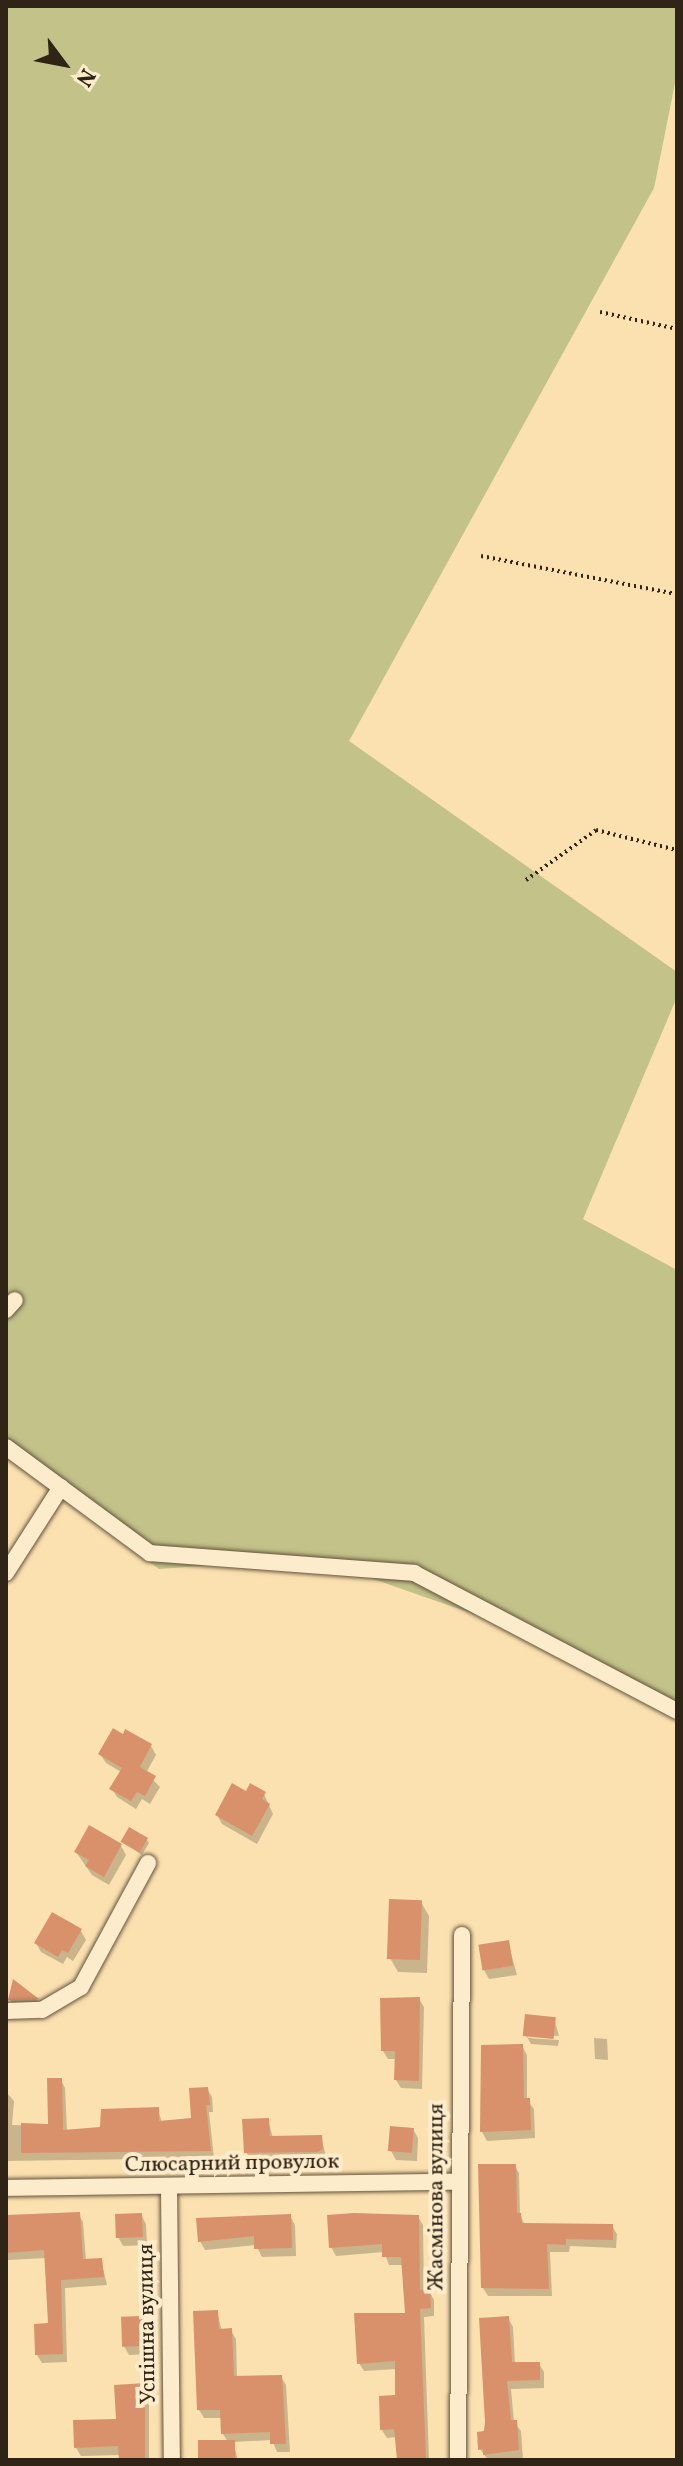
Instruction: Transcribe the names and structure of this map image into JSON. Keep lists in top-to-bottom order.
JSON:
{
  "streets": {
    "street": ["Слюсарний провулок", "Жасмінова вулиця", "Успішна вулиця"]
  },
  "crossings": [
    ["Слюсарний провулок", "Жасмінова вулиця"],
    ["Слюсарний провулок", "Успішна вулиця"]
  ],
  "north": "bottom right"
}
